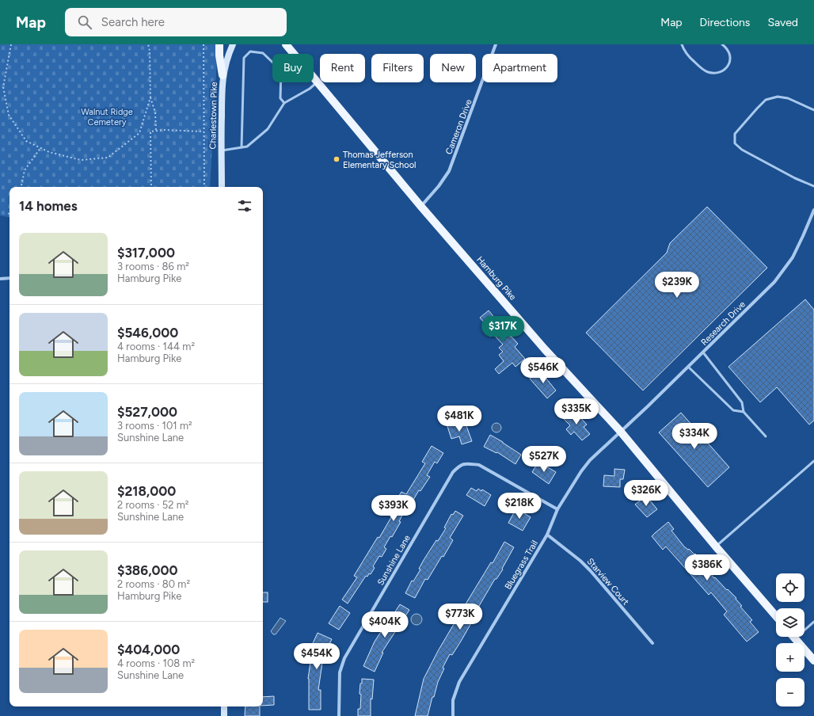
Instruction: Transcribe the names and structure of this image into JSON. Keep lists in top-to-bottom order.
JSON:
{
  "streets": {
    "main road": ["Hamburg Pike"],
    "street": [
      "Charlestown Pike",
      "Cameron Drive",
      "Research Drive",
      "Sunshine Lane",
      "Bluegrass Trail",
      "Starview Court"
    ]
  },
  "crossings": [
    ["Cameron Drive", "Hamburg Pike"],
    ["Hamburg Pike", "Research Drive"],
    ["Hamburg Pike", "Bluegrass Trail"],
    ["Research Drive", "Bluegrass Trail"],
    ["Sunshine Lane", "Bluegrass Trail"],
    ["Bluegrass Trail", "Starview Court"]
  ],
  "parks": ["Walnut Ridge Cemetery"],
  "places": ["Thomas Jefferson Elementary School"],
  "page": {
    "header": "Map",
    "search": "Search here",
    "nav": ["Map", "Directions", "Saved"],
    "chip": [
      "Buy",
      "Rent",
      "Filters",
      "New",
      "Apartment"
    ],
    "heading": "14 homes",
    "list": [
      {
        "name": "$317,000",
        "note": "3 rooms · 86 m² · Hamburg Pike"
      },
      {
        "name": "$546,000",
        "note": "4 rooms · 144 m² · Hamburg Pike"
      },
      {
        "name": "$527,000",
        "note": "3 rooms · 101 m² · Sunshine Lane"
      },
      {
        "name": "$218,000",
        "note": "2 rooms · 52 m² · Sunshine Lane"
      },
      {
        "name": "$386,000",
        "note": "2 rooms · 80 m² · Hamburg Pike"
      },
      {
        "name": "$404,000",
        "note": "4 rooms · 108 m² · Sunshine Lane"
      }
    ],
    "price": [
      "$239K",
      "$317K",
      "$546K",
      "$335K",
      "$481K",
      "$334K",
      "$527K",
      "$326K",
      "$218K",
      "$393K",
      "$386K",
      "$773K",
      "$404K",
      "$454K"
    ],
    "map_buttons": ["+", "−"]
  }
}
